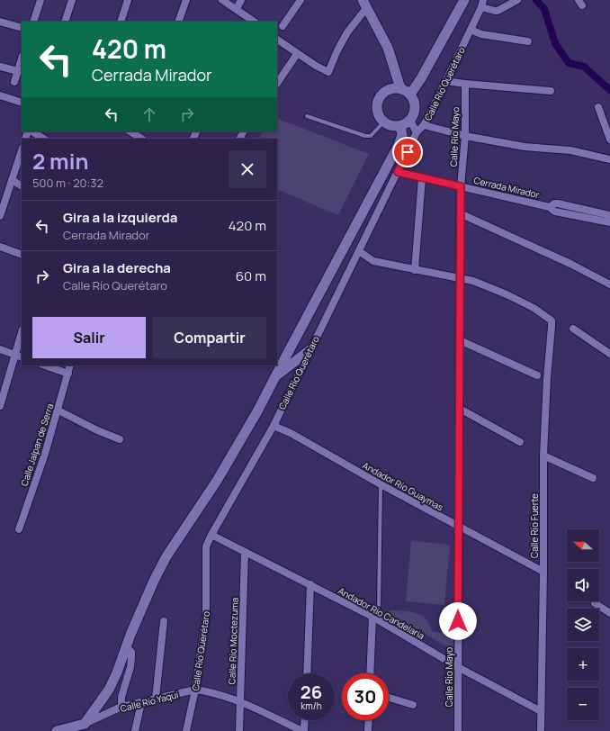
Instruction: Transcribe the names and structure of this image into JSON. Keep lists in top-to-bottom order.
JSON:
{
  "streets": {
    "main road": ["Calle Río Querétaro", "Calle Río Yaqui"],
    "street": [
      "Calle Río Mayo",
      "Cerrada Mirador",
      "Calle Jalpan de Serra",
      "Andador Río Guaymas",
      "Calle Río Fuerte",
      "Andador Río Candelaria",
      "Calle Río Moctezuma"
    ]
  },
  "crossings": [
    ["Calle Río Querétaro", "Cerrada Mirador"],
    ["Calle Río Querétaro", "Andador Río Guaymas"],
    ["Calle Río Querétaro", "Andador Río Candelaria"],
    ["Calle Río Querétaro", "Calle Río Yaqui"],
    ["Calle Río Mayo", "Cerrada Mirador"],
    ["Calle Río Mayo", "Andador Río Guaymas"],
    ["Calle Río Mayo", "Calle Río Fuerte"],
    ["Calle Río Mayo", "Andador Río Candelaria"],
    ["Andador Río Guaymas", "Calle Río Fuerte"],
    ["Calle Río Fuerte", "Andador Río Candelaria"],
    ["Andador Río Candelaria", "Calle Río Moctezuma"],
    ["Calle Río Moctezuma", "Calle Río Yaqui"]
  ],
  "north": "left",
  "page": {
    "turn": ["420 m", "Cerrada Mirador"],
    "heading": ["2 min", "500 m · 20:32"],
    "list": [
      {
        "name": "Gira a la izquierda",
        "note": "Cerrada Mirador",
        "value": "420 m"
      },
      {
        "name": "Gira a la derecha",
        "note": "Calle Río Querétaro",
        "value": "60 m"
      }
    ],
    "buttons": ["Salir", "Compartir"],
    "map_buttons": ["+", "−"],
    "speed": "26 km/h",
    "limit": "30"
  }
}
